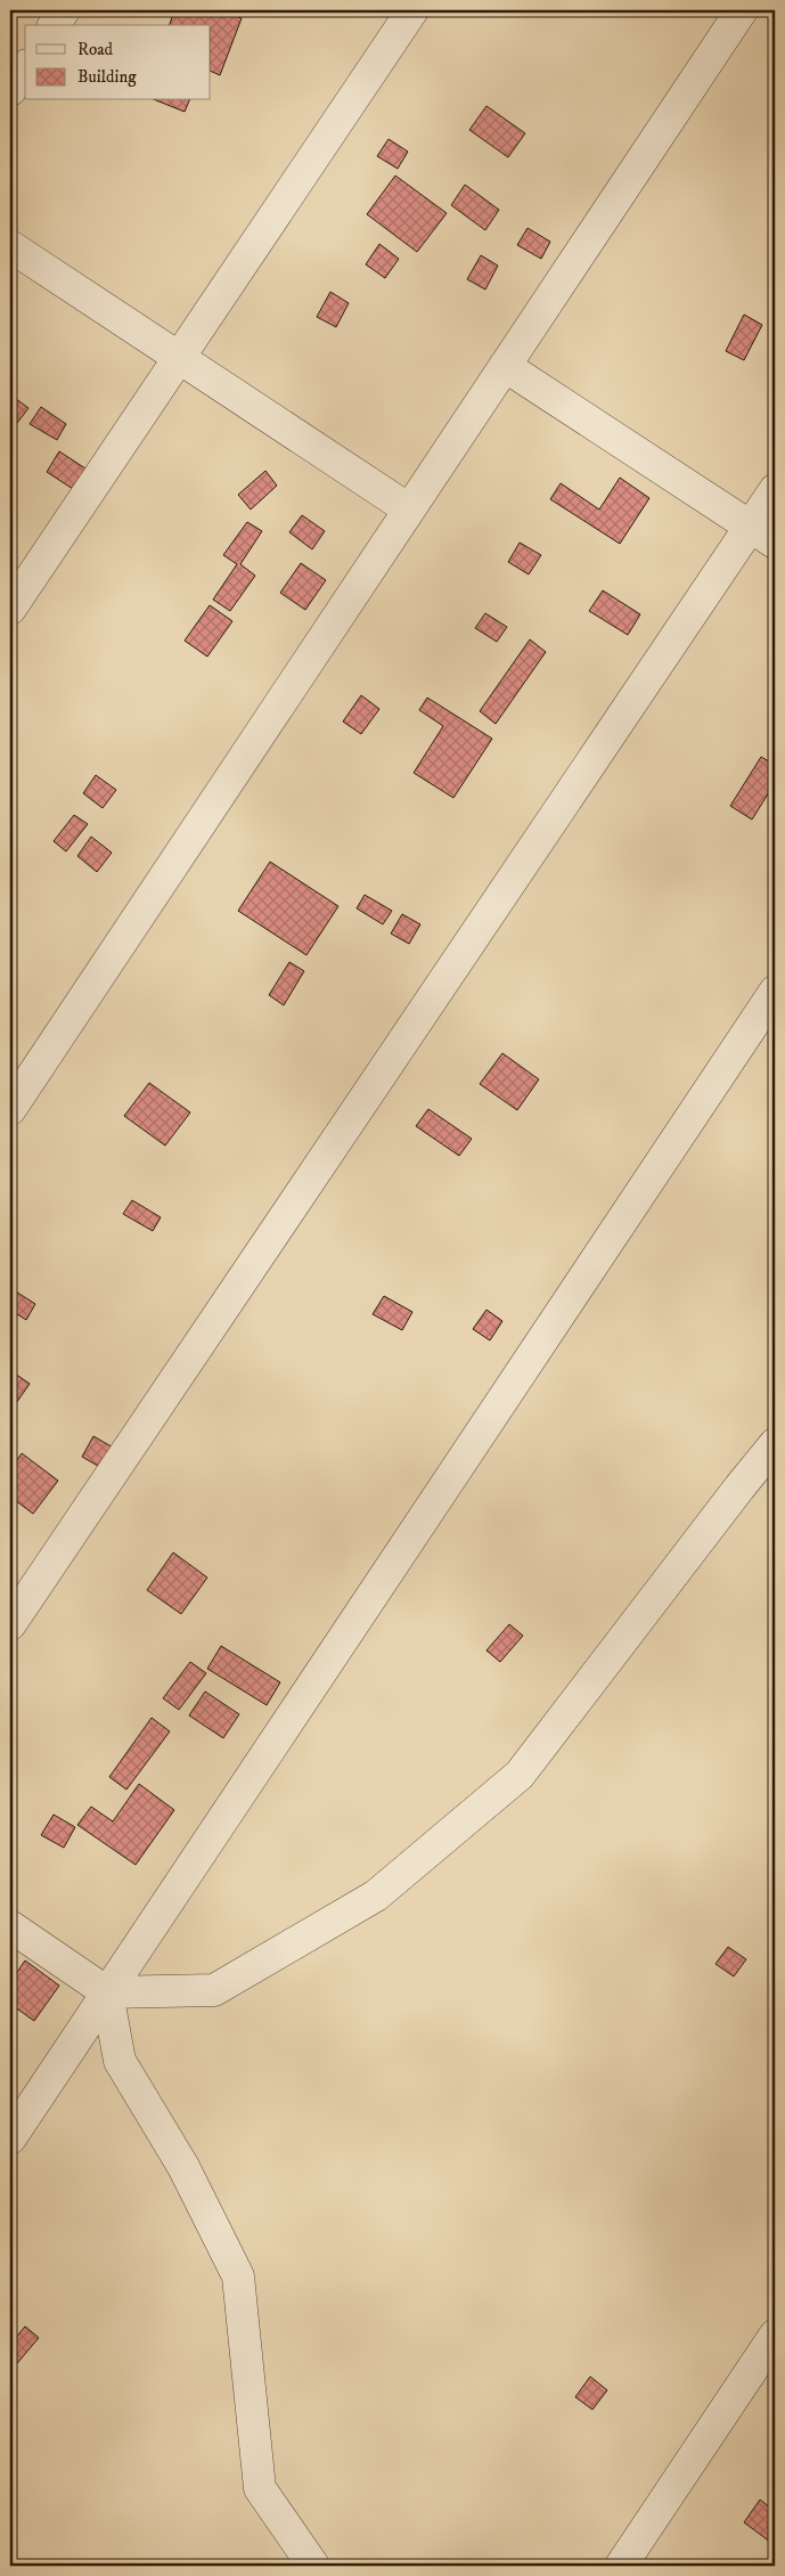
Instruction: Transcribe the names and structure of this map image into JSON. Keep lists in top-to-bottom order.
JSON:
{
  "legend": ["Road", "Building"]
}
